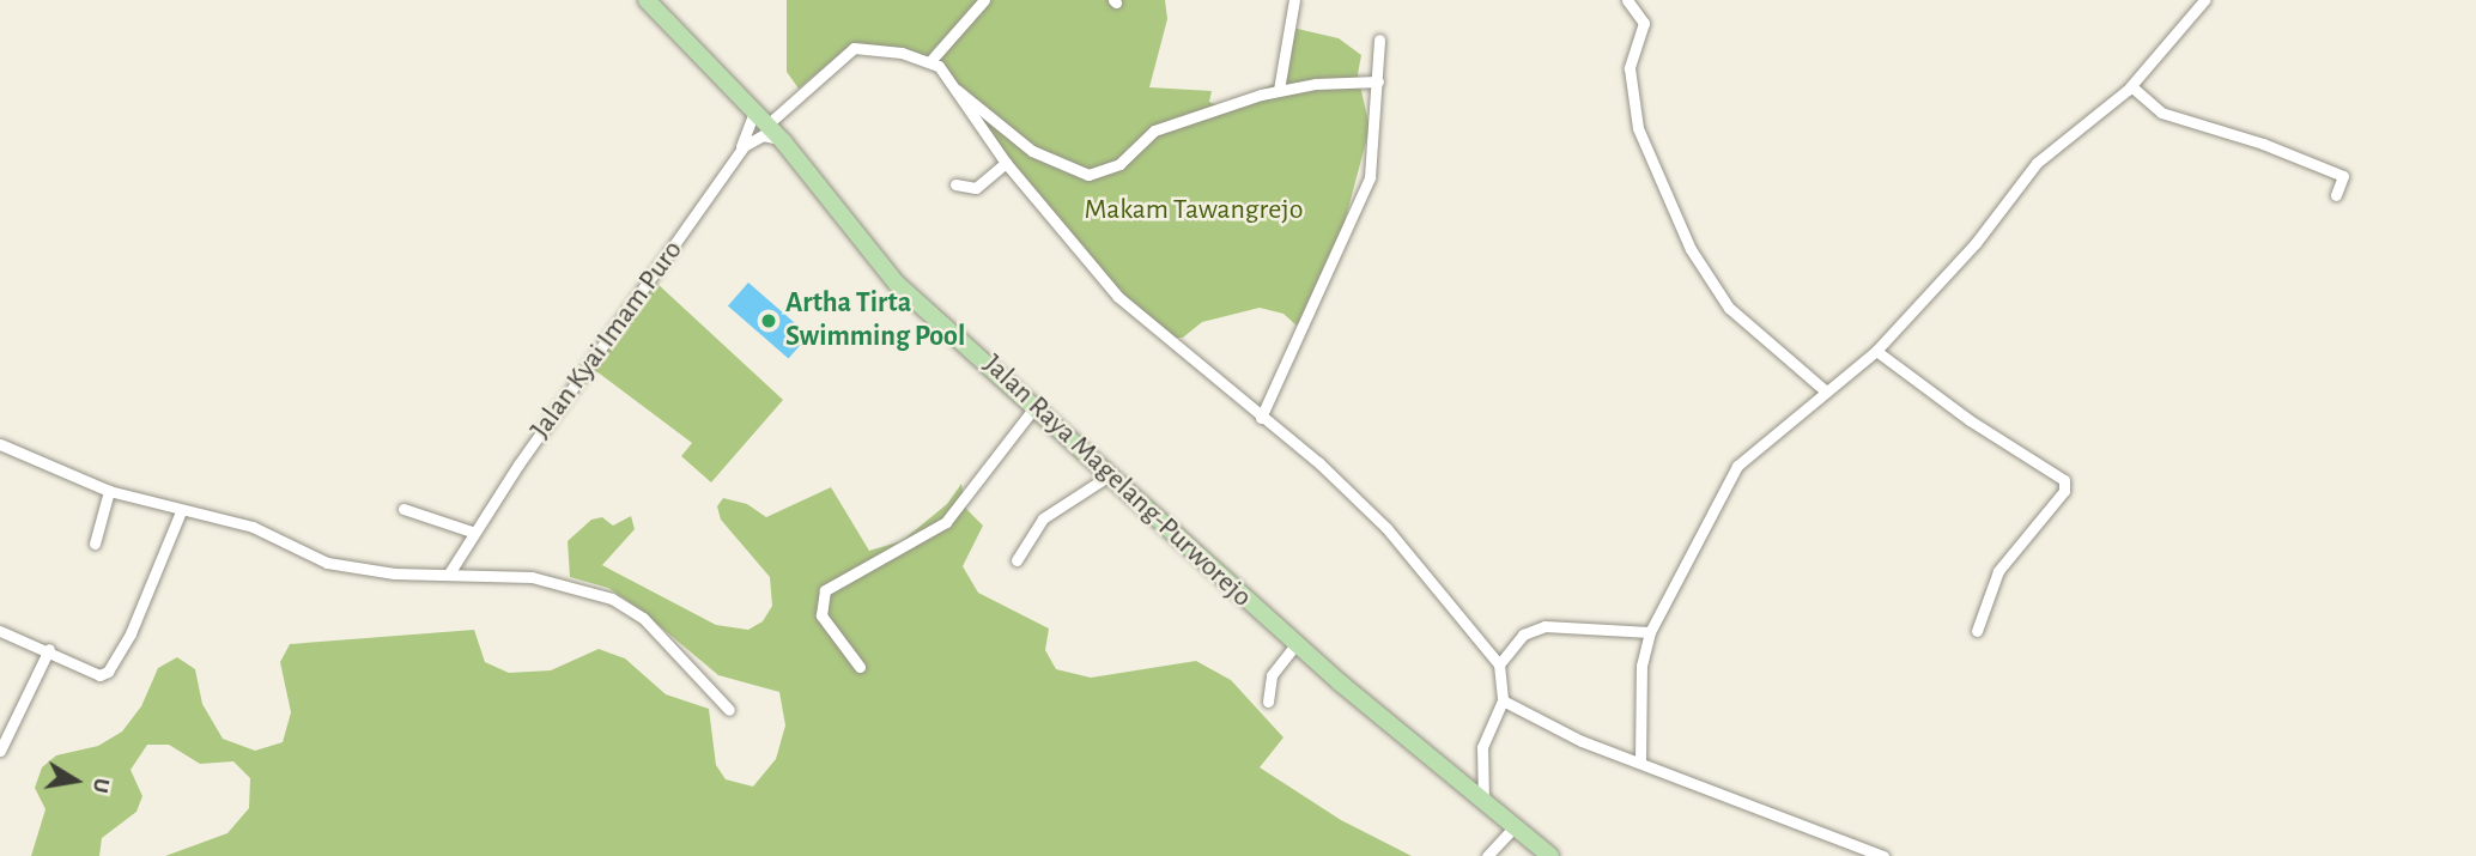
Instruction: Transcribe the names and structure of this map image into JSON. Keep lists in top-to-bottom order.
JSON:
{
  "streets": {
    "main road": ["Jalan Raya Magelang-Purworejo"],
    "street": ["Jalan Kyai Imam Puro"]
  },
  "crossings": [
    ["Jalan Kyai Imam Puro", "Jalan Raya Magelang-Purworejo"]
  ],
  "parks": ["Makam Tawangrejo"],
  "places": ["Artha Tirta Swimming Pool"],
  "north": "right"
}
